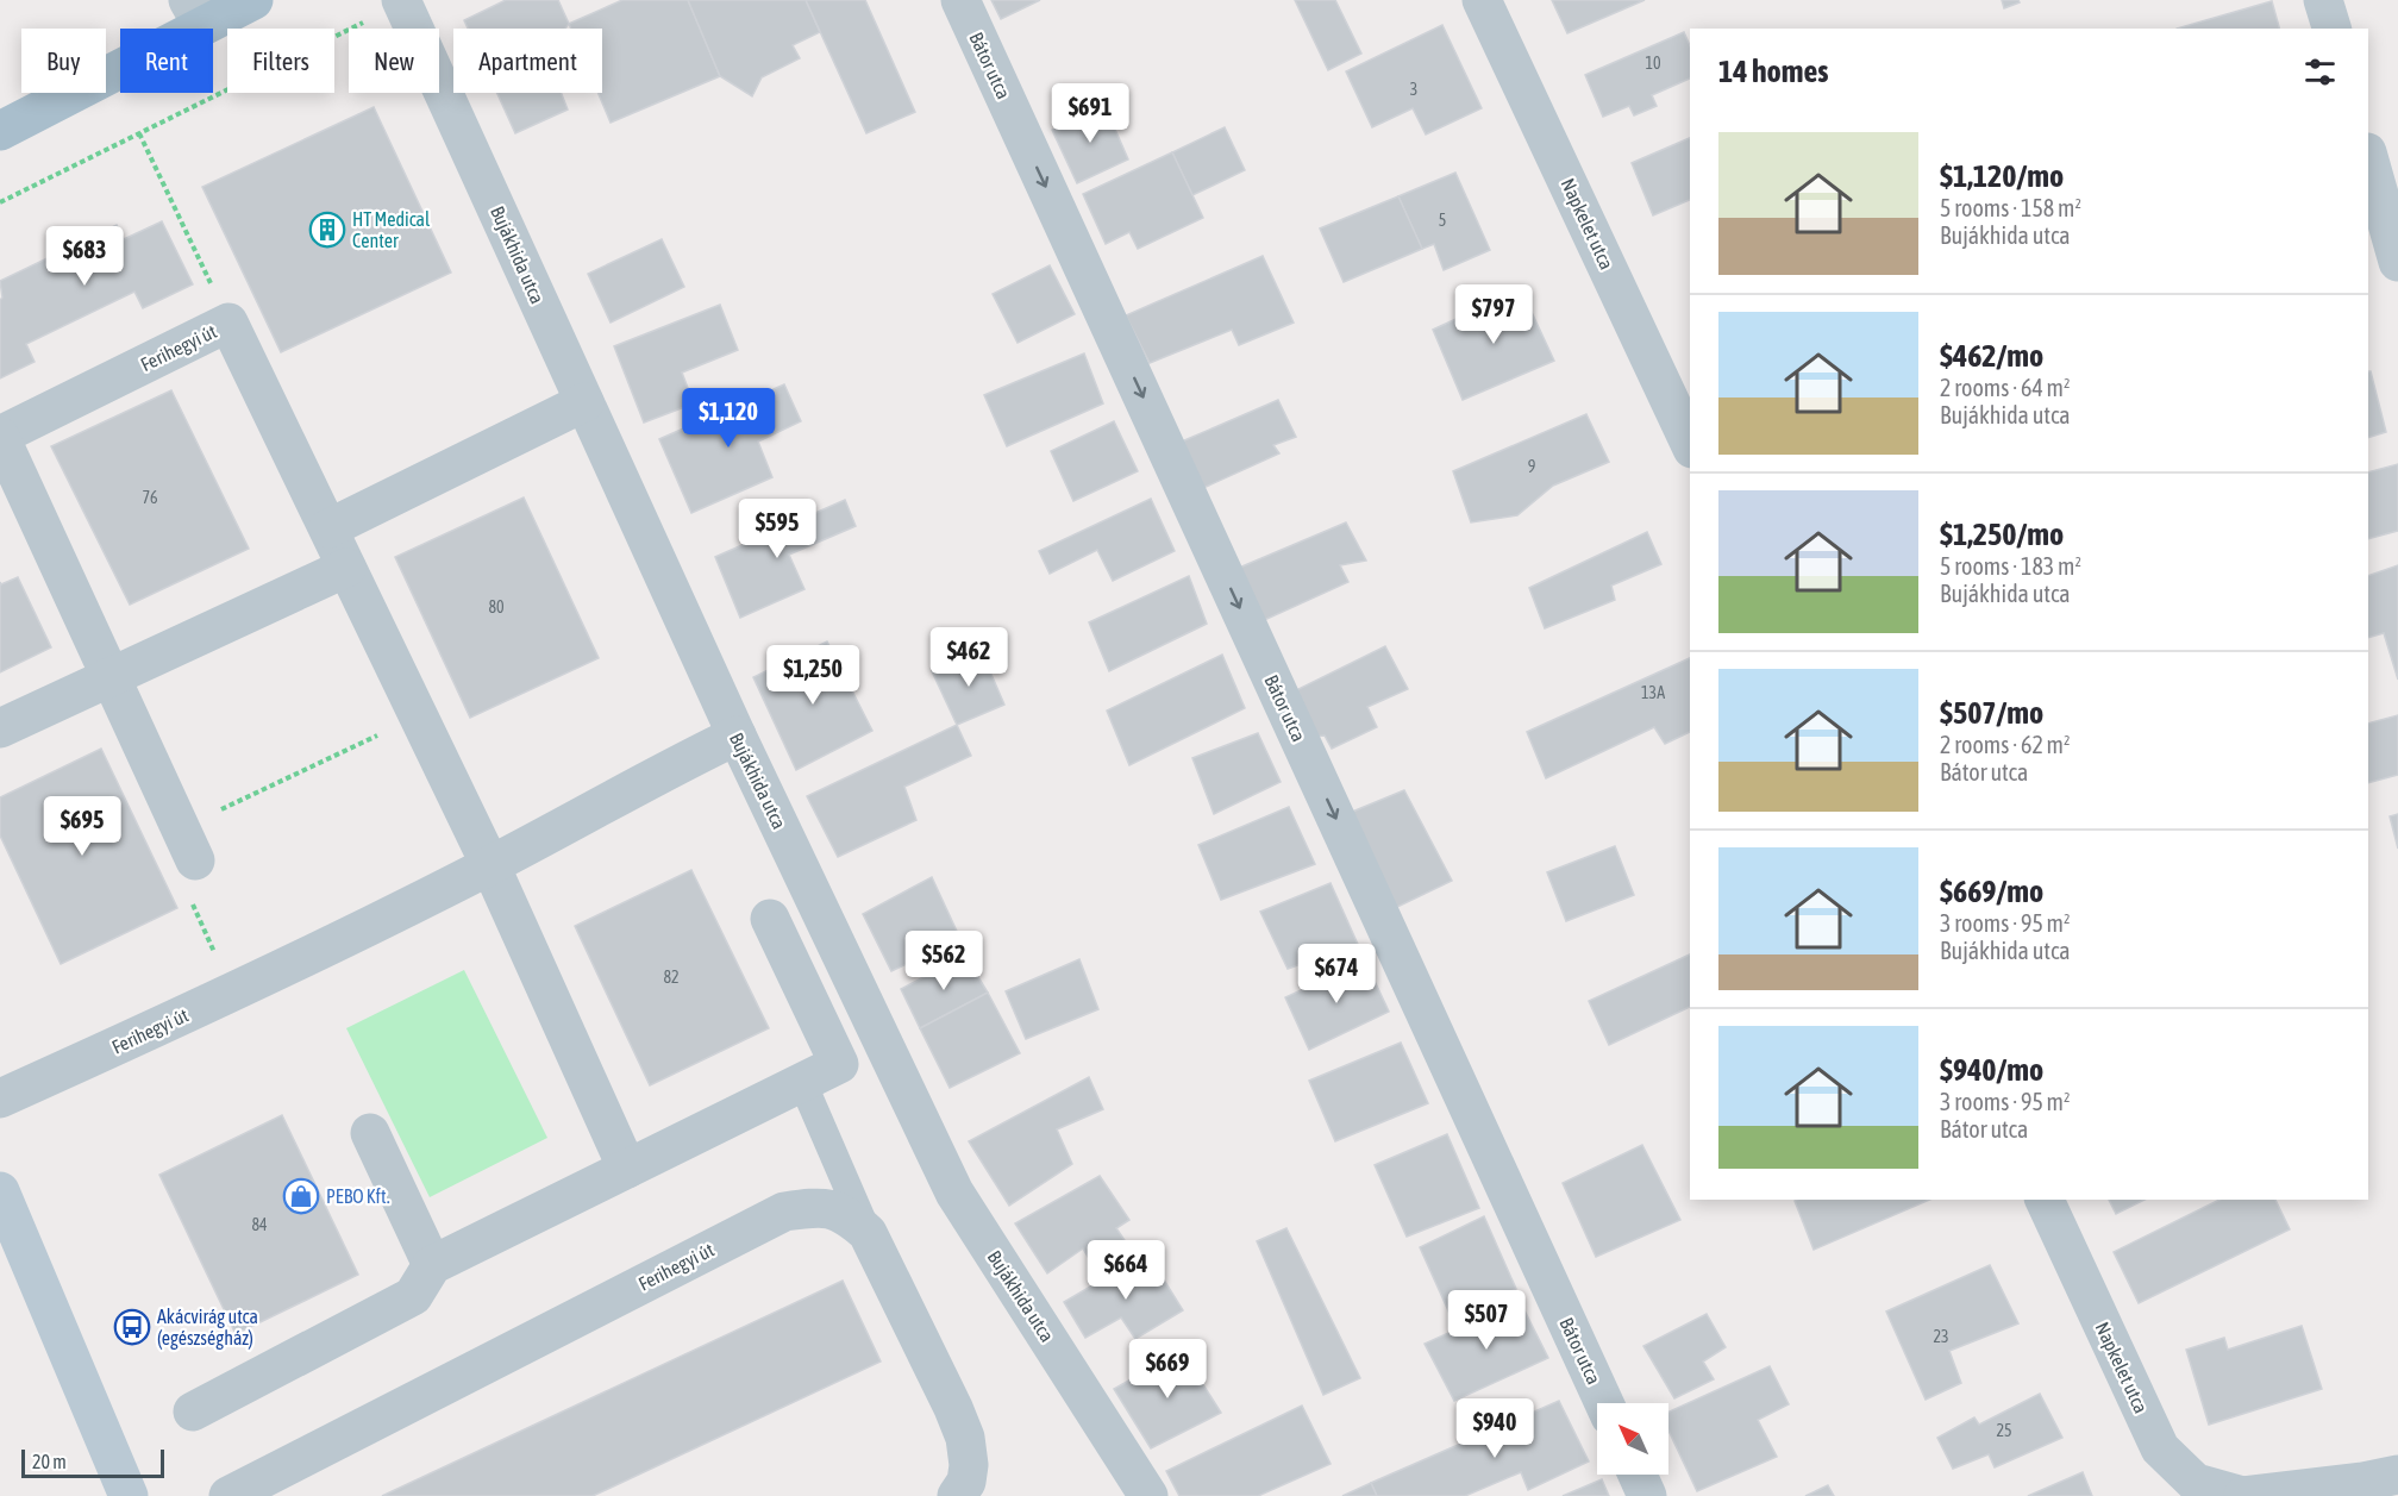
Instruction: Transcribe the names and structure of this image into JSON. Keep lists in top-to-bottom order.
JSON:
{
  "streets": {
    "street": [
      "Bátor utca",
      "Napkelet utca",
      "Bujákhida utca",
      "Ferihegyi út"
    ]
  },
  "crossings": [
    ["Bujákhida utca", "Ferihegyi út"]
  ],
  "one_way": ["Bátor utca"],
  "places": {
    "building": ["HT Medical Center"],
    "shop": ["PEBO Kft."],
    "bus stop": ["Akácvirág utca (egészségház)"]
  },
  "house_numbers": [
    "10",
    "3",
    "5",
    "9",
    "76",
    "80",
    "13A",
    "82",
    "84",
    "23",
    "25"
  ],
  "scale_bar": "20 m",
  "north": "top left",
  "page": {
    "chip": [
      "Buy",
      "Rent",
      "Filters",
      "New",
      "Apartment"
    ],
    "heading": "14 homes",
    "price": [
      "$691",
      "$683",
      "$797",
      "$1,120",
      "$595",
      "$462",
      "$1,250",
      "$695",
      "$562",
      "$674",
      "$664",
      "$507",
      "$669",
      "$940"
    ],
    "list": [
      {
        "name": "$1,120/mo",
        "note": "5 rooms · 158 m² · Bujákhida utca"
      },
      {
        "name": "$462/mo",
        "note": "2 rooms · 64 m² · Bujákhida utca"
      },
      {
        "name": "$1,250/mo",
        "note": "5 rooms · 183 m² · Bujákhida utca"
      },
      {
        "name": "$507/mo",
        "note": "2 rooms · 62 m² · Bátor utca"
      },
      {
        "name": "$669/mo",
        "note": "3 rooms · 95 m² · Bujákhida utca"
      },
      {
        "name": "$940/mo",
        "note": "3 rooms · 95 m² · Bátor utca"
      }
    ],
    "scale": "20 m"
  }
}
